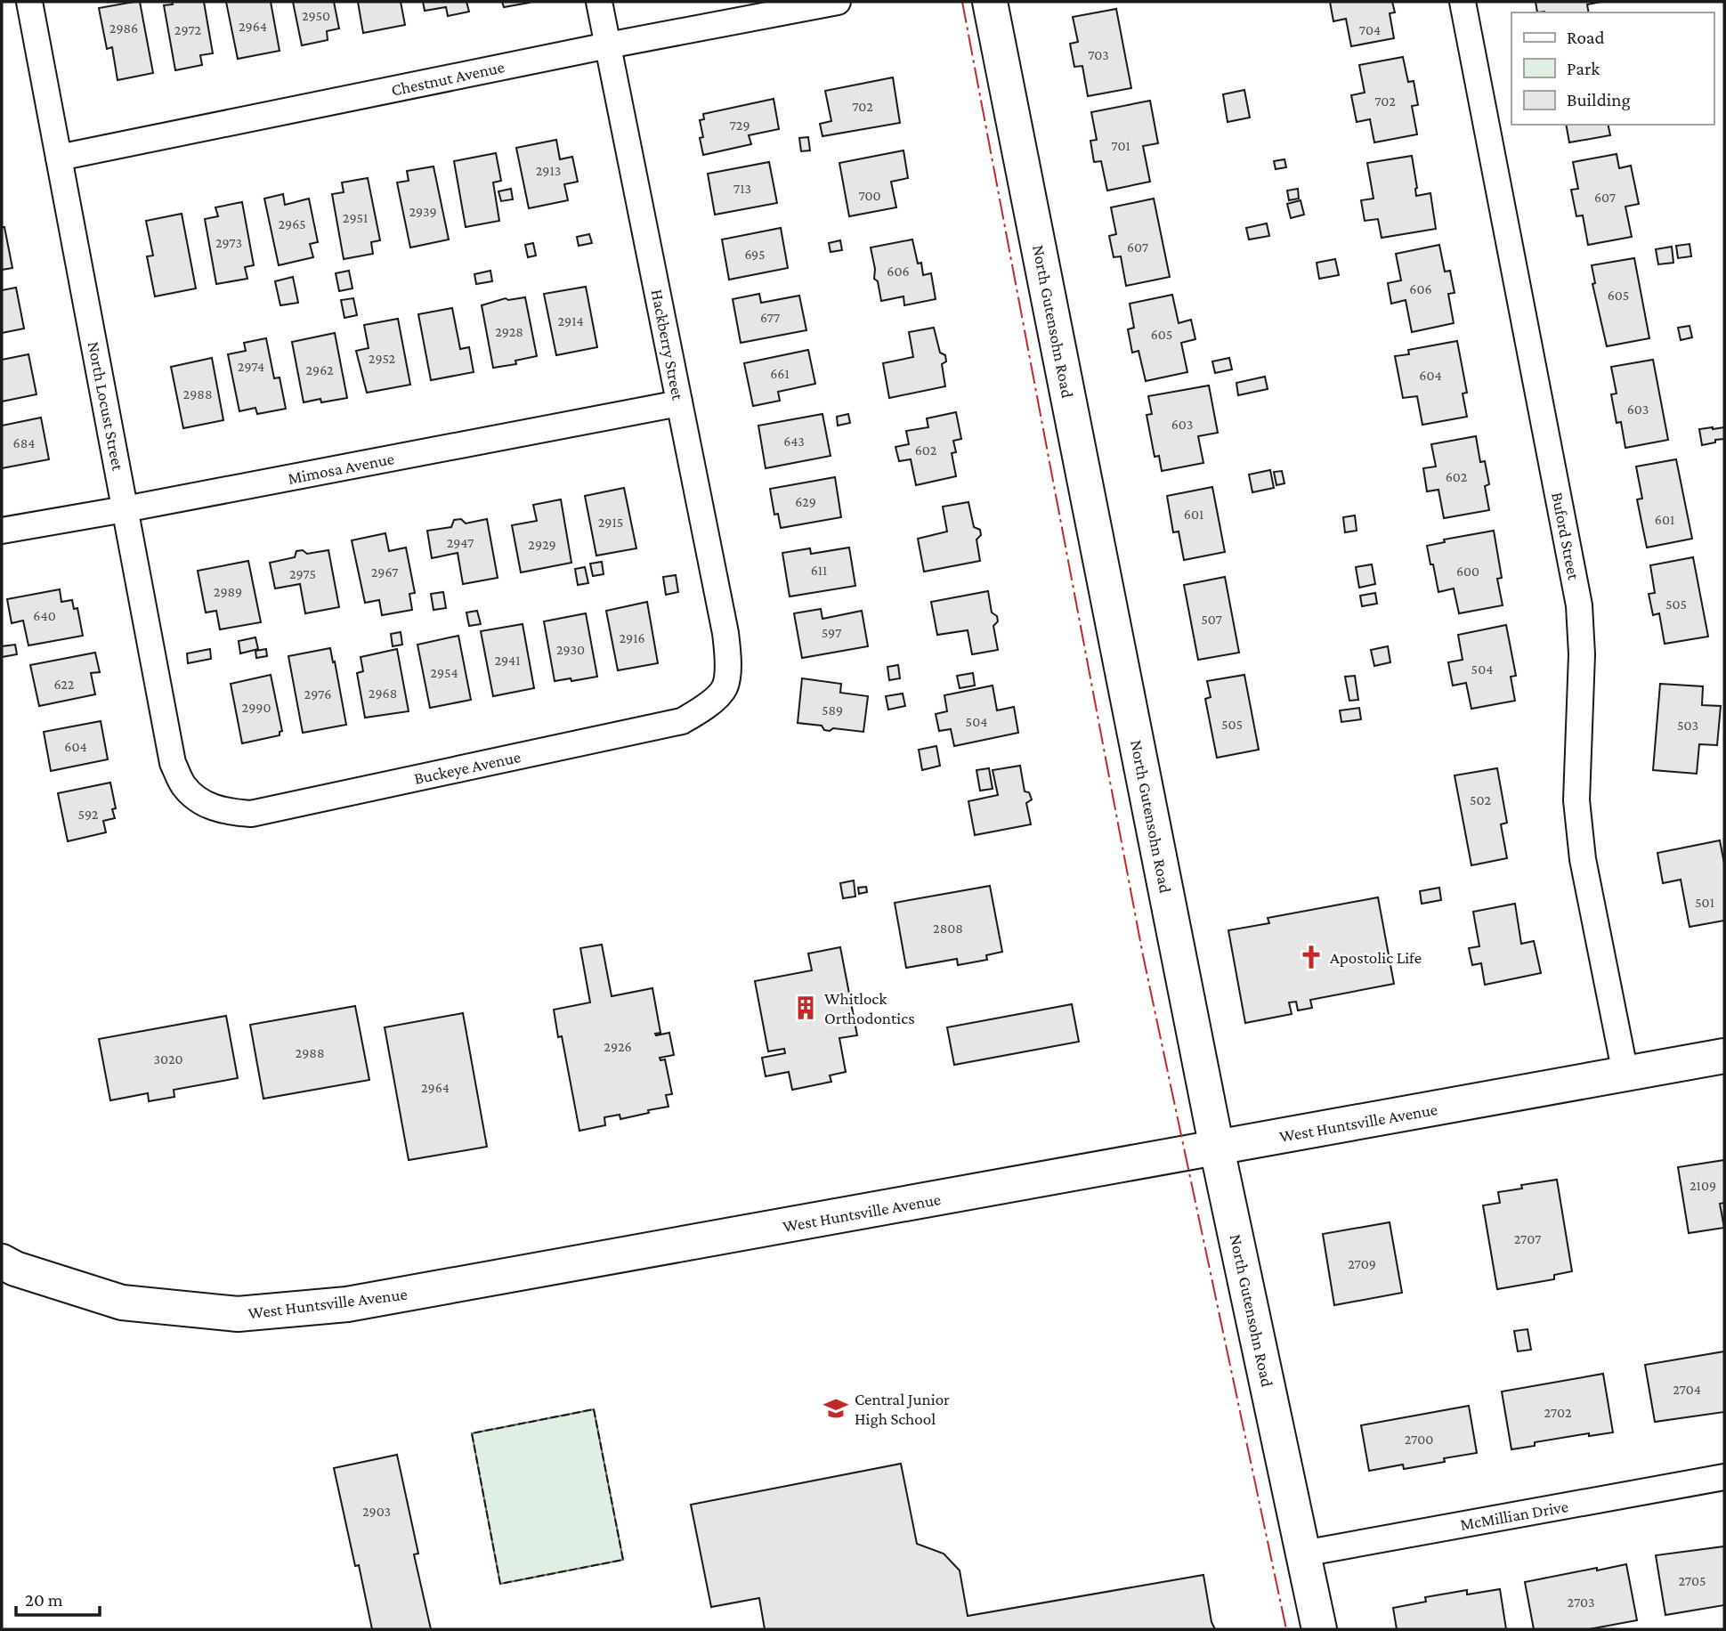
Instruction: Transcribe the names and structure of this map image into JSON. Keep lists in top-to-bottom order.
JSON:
{
  "streets": {
    "main road": ["North Gutensohn Road", "West Huntsville Avenue"],
    "street": [
      "Chestnut Avenue",
      "Hackberry Street",
      "North Locust Street",
      "Mimosa Avenue",
      "Buford Street",
      "Buckeye Avenue",
      "McMillian Drive"
    ]
  },
  "crossings": [
    ["Chestnut Avenue", "Hackberry Street"],
    ["Chestnut Avenue", "North Locust Street"],
    ["North Gutensohn Road", "West Huntsville Avenue"],
    ["North Gutensohn Road", "McMillian Drive"],
    ["Hackberry Street", "Mimosa Avenue"],
    ["Hackberry Street", "Buckeye Avenue"],
    ["North Locust Street", "Mimosa Avenue"],
    ["North Locust Street", "Buckeye Avenue"],
    ["Buford Street", "West Huntsville Avenue"]
  ],
  "places": {
    "church": ["Apostolic Life"],
    "building": ["Whitlock Orthodontics"],
    "school or university": ["Central Junior High School"]
  },
  "house_numbers": [
    "2950",
    "2964",
    "2986",
    "2972",
    "704",
    "703",
    "702",
    "702",
    "729",
    "701",
    "2913",
    "713",
    "700",
    "607",
    "2939",
    "2951",
    "2965",
    "2973",
    "607",
    "695",
    "606",
    "606",
    "605",
    "677",
    "2914",
    "2928",
    "605",
    "2952",
    "2974",
    "2962",
    "661",
    "604",
    "2988",
    "603",
    "603",
    "643",
    "684",
    "602",
    "602",
    "629",
    "601",
    "601",
    "2915",
    "2947",
    "2929",
    "611",
    "600",
    "2967",
    "2975",
    "2989",
    "505",
    "640",
    "507",
    "597",
    "2916",
    "2930",
    "2941",
    "504",
    "2954",
    "622",
    "2968",
    "2976",
    "2990",
    "589",
    "504",
    "505",
    "503",
    "604",
    "502",
    "592",
    "501",
    "2808",
    "2926",
    "2988",
    "3020",
    "2964",
    "2109",
    "2707",
    "2709",
    "2704",
    "2702",
    "2700",
    "2903",
    "2705",
    "2703"
  ],
  "legend": ["Road", "Park", "Building"],
  "scale_bar": "20 m"
}
